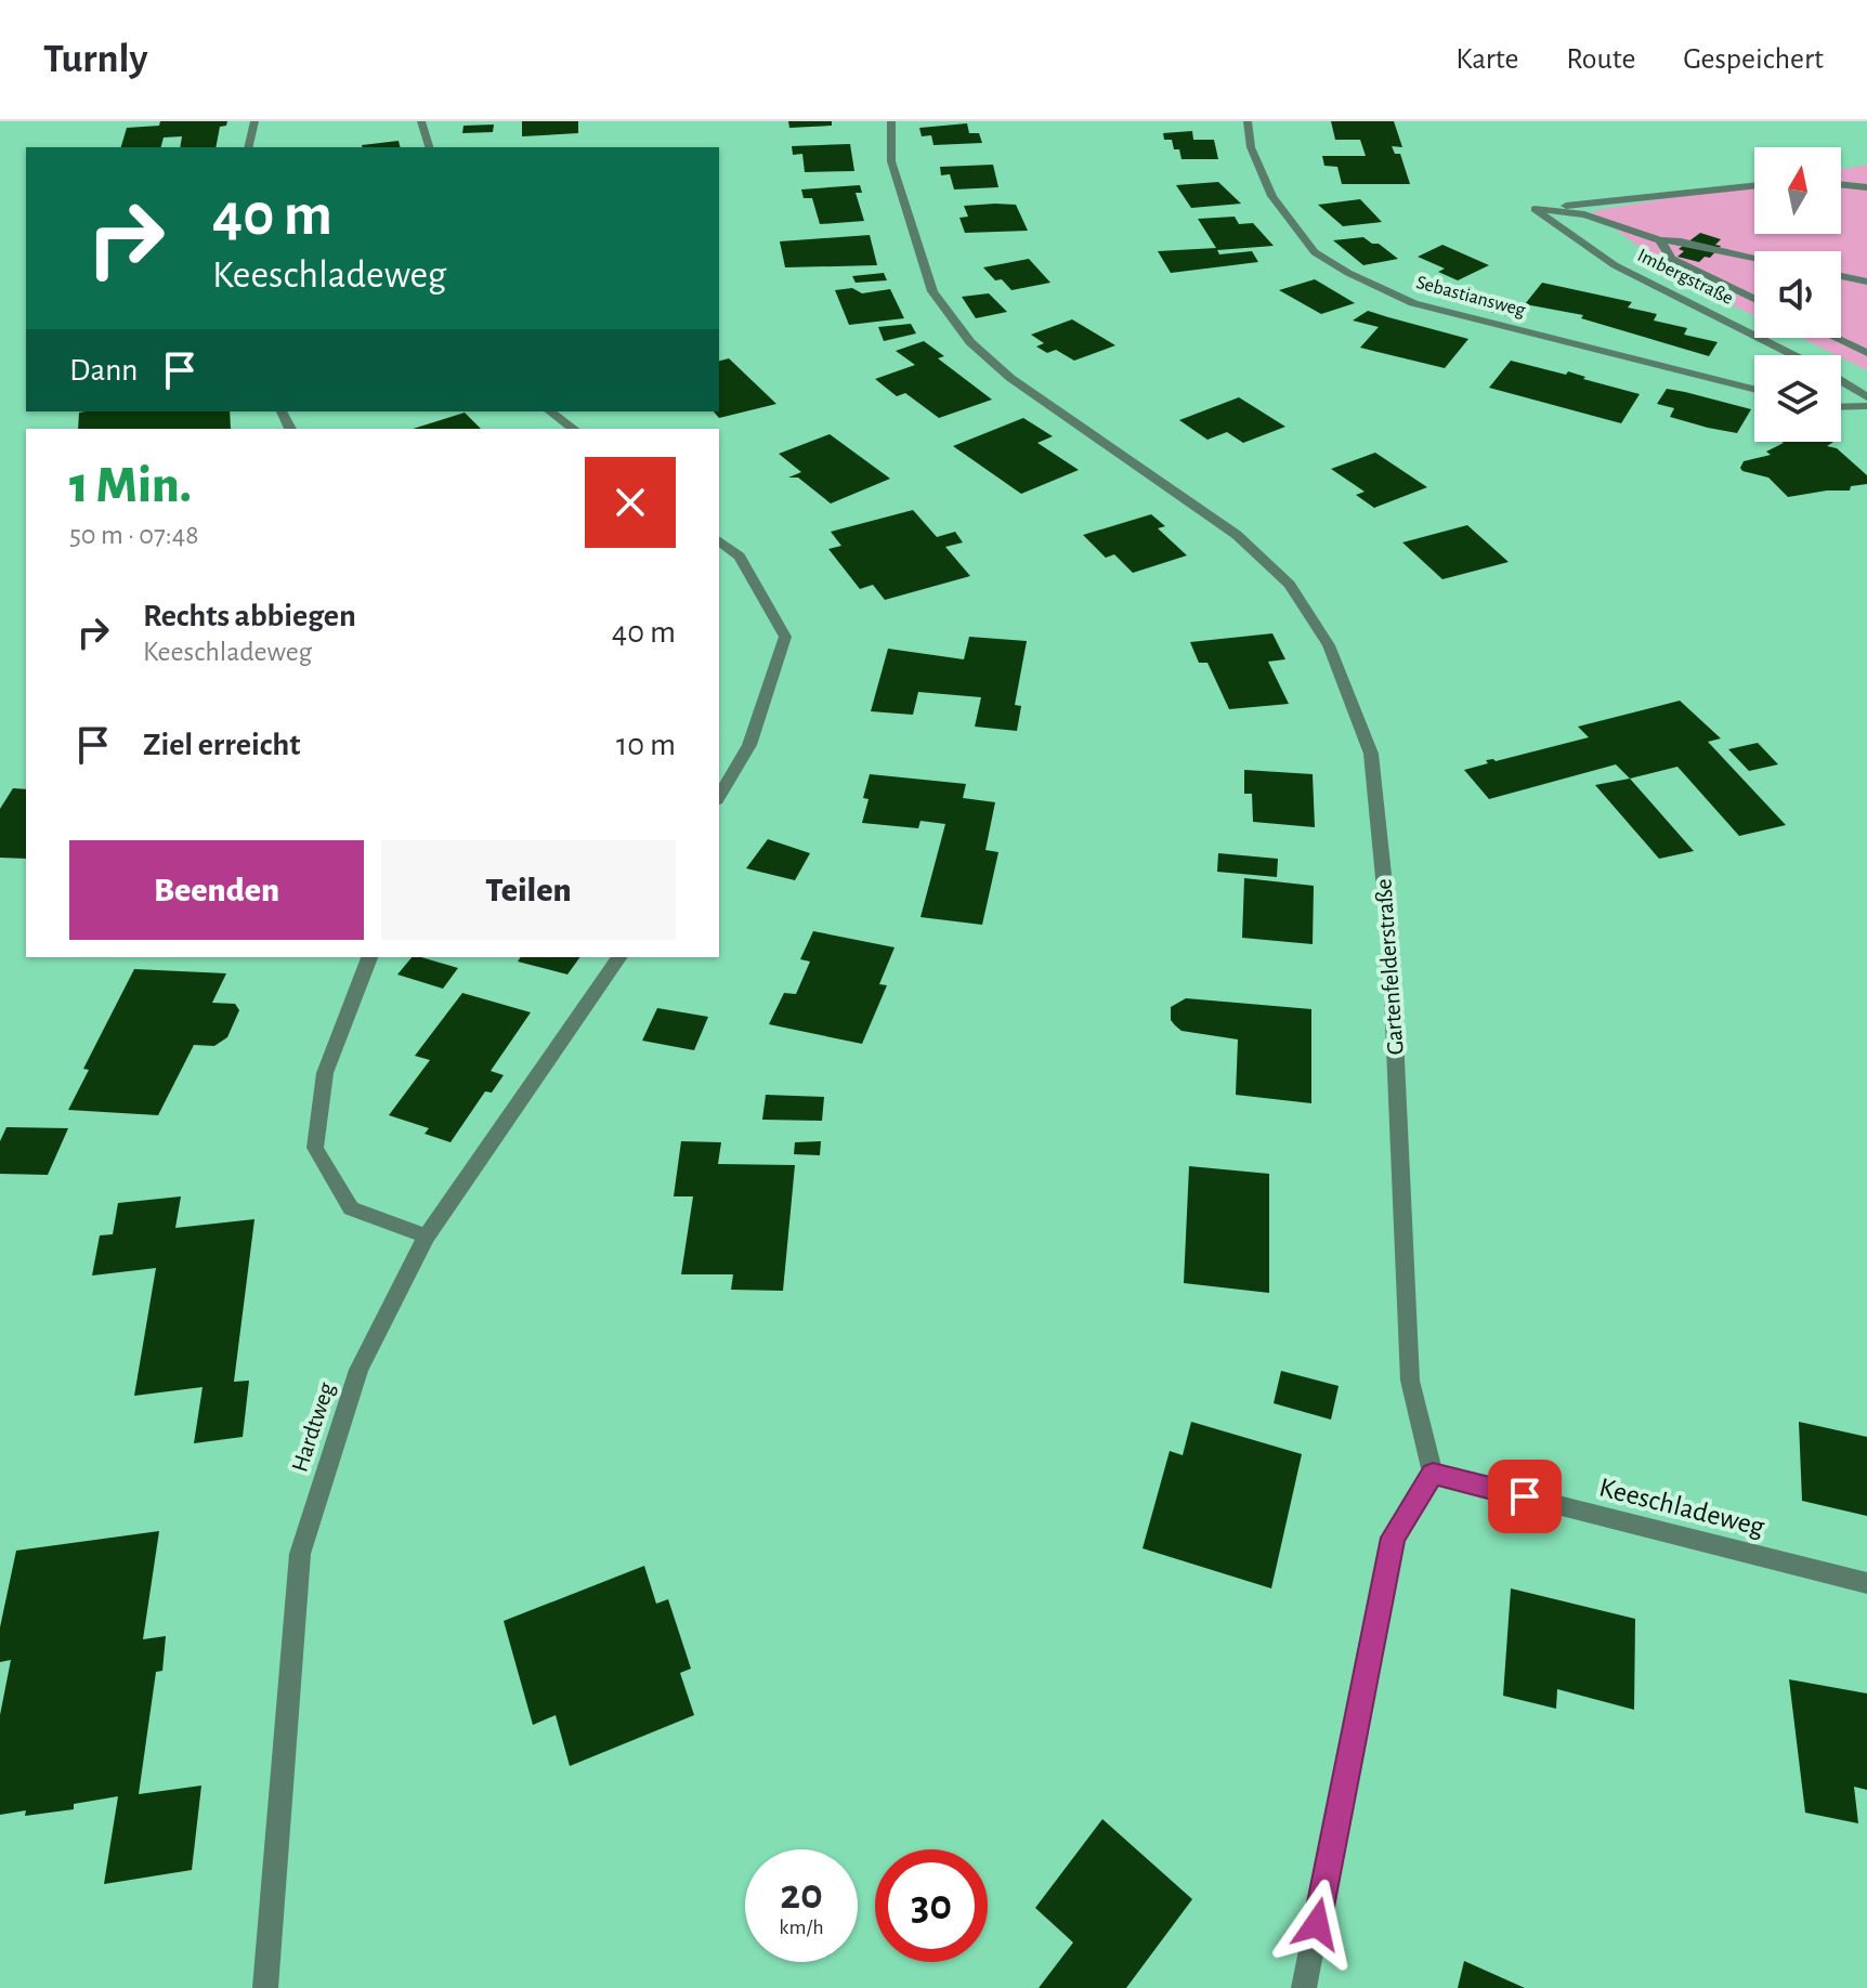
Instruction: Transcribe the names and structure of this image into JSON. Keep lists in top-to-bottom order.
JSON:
{
  "streets": {
    "street": [
      "Imbergstraße",
      "Sebastiansweg",
      "Gartenfelderstraße",
      "Hardtweg",
      "Keeschladeweg"
    ]
  },
  "crossings": [
    ["Gartenfelderstraße", "Keeschladeweg"]
  ],
  "north": "top",
  "page": {
    "header": "Turnly",
    "nav": ["Karte", "Route", "Gespeichert"],
    "turn": ["40 m", "Keeschladeweg"],
    "then": "Dann",
    "heading": ["1 Min.", "50 m · 07:48"],
    "list": [
      {
        "name": "Rechts abbiegen",
        "note": "Keeschladeweg",
        "value": "40 m"
      },
      {
        "name": "Ziel erreicht",
        "value": "10 m"
      }
    ],
    "buttons": ["Beenden", "Teilen"],
    "speed": "20 km/h",
    "limit": "30"
  }
}
